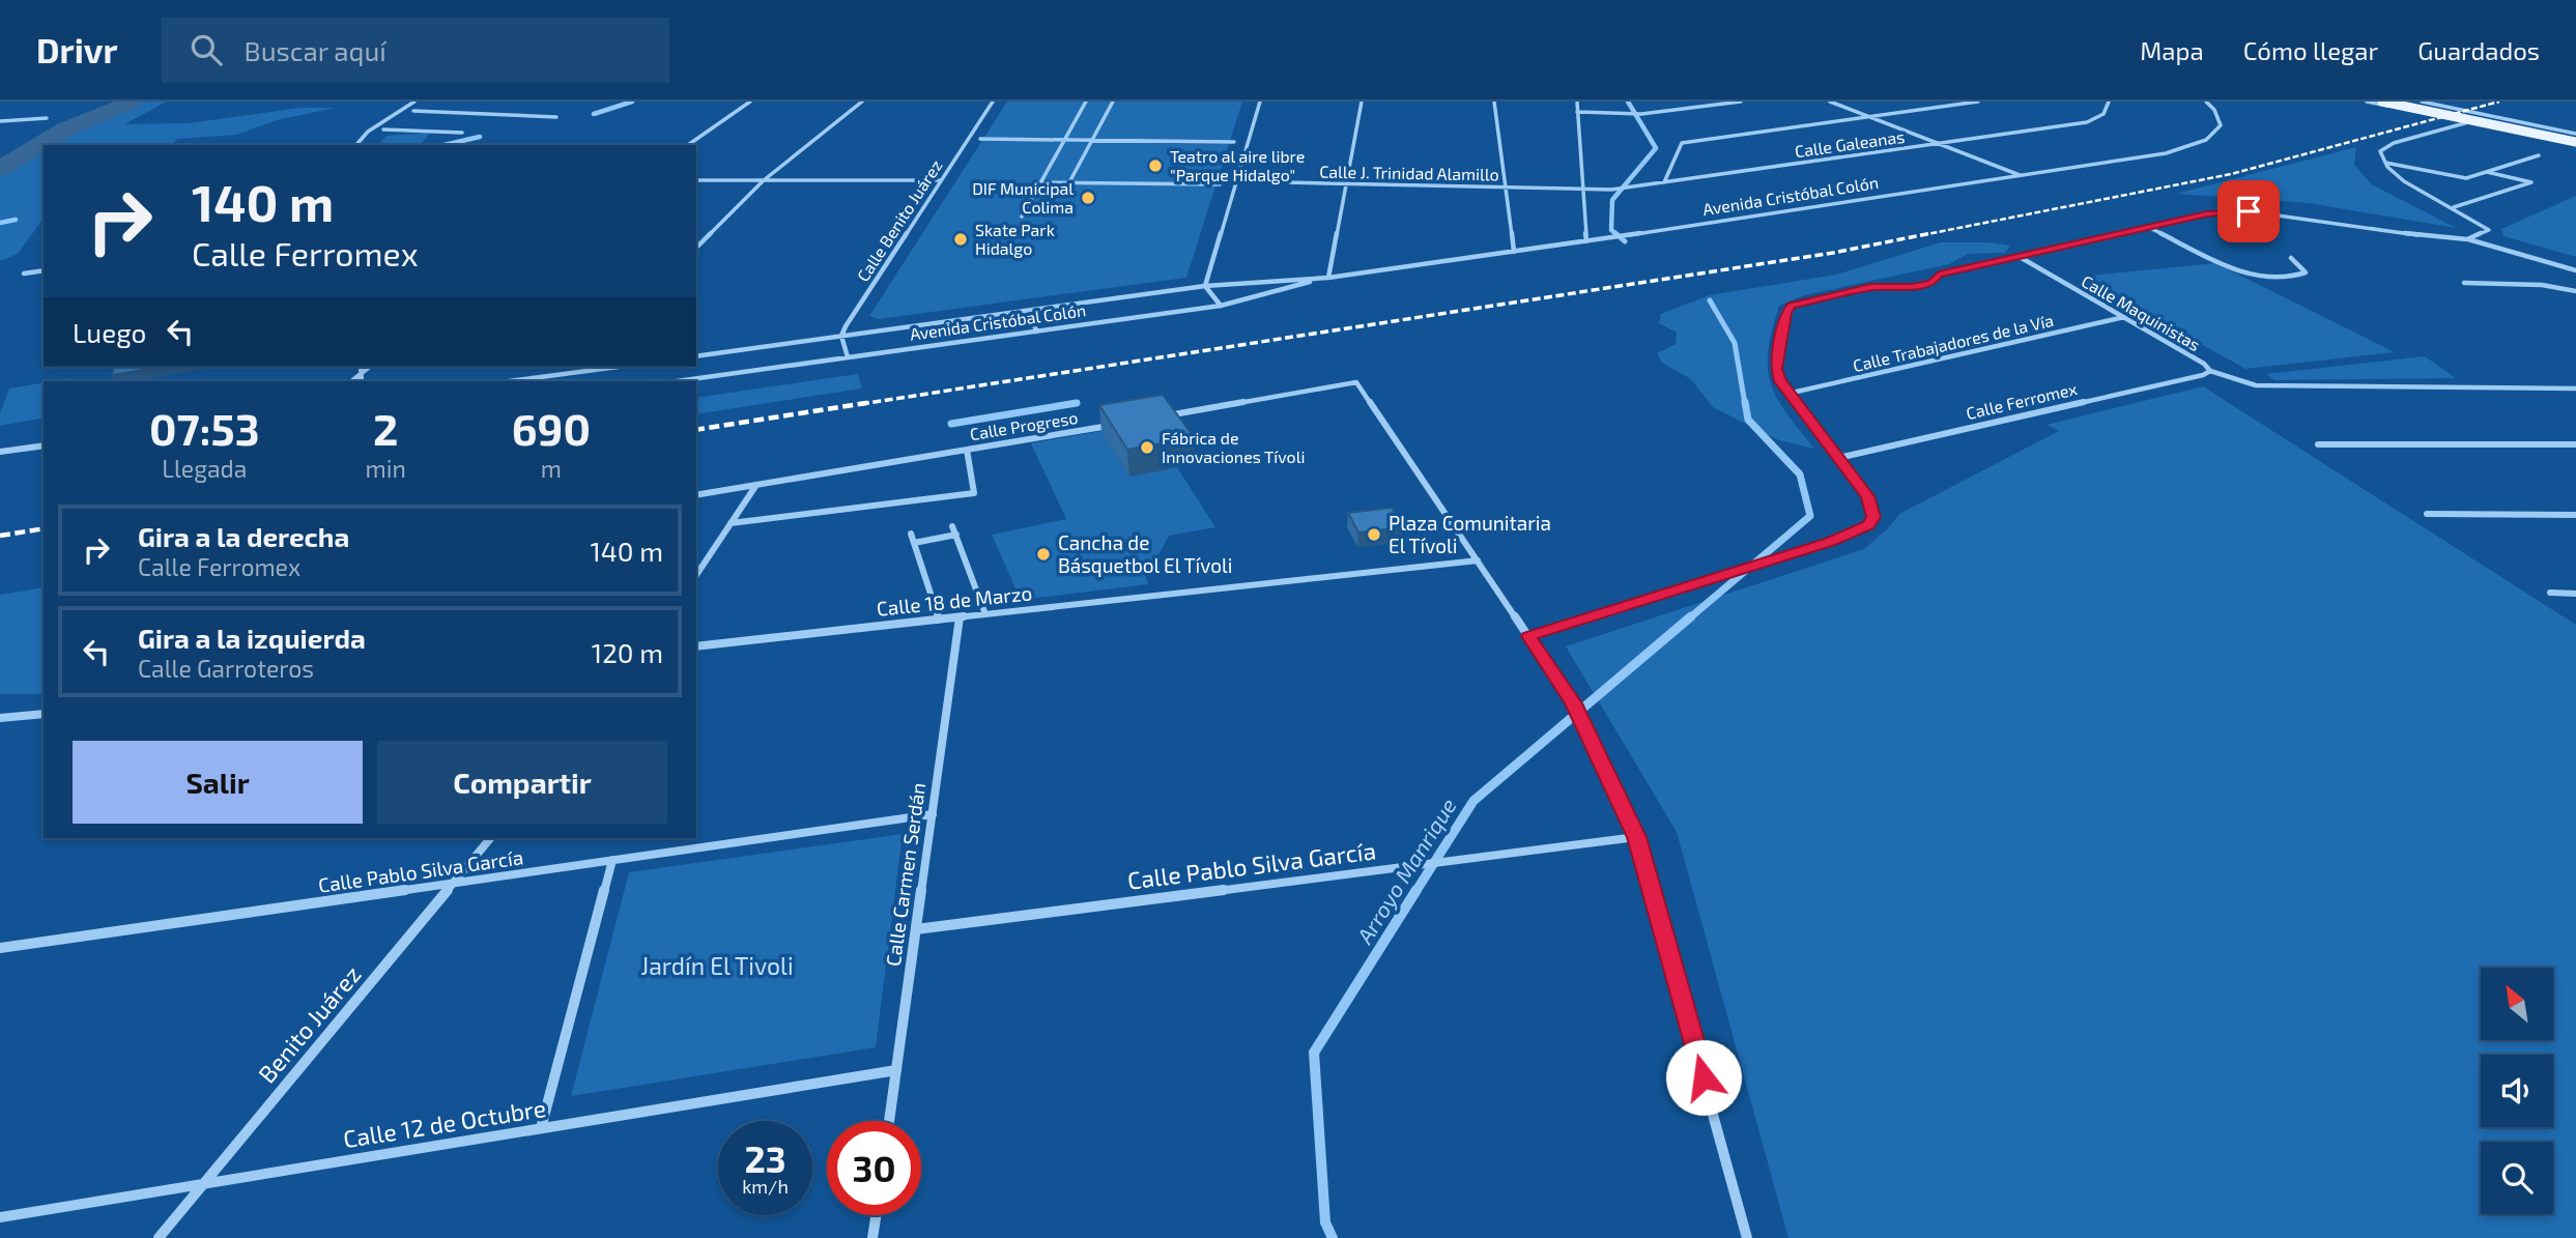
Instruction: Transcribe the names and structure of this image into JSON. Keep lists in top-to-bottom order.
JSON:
{
  "streets": {
    "street": [
      "Calle Galeanas",
      "Calle J. Trinidad Alamillo",
      "Avenida Cristóbal Colón",
      "Calle Benito Juárez",
      "Calle Maquinistas",
      "Calle Trabajadores de la Vía",
      "Calle Ferromex",
      "Calle Progreso",
      "Calle 18 de Marzo",
      "Calle Pablo Silva García",
      "Calle Carmen Serdán",
      "Benito Juárez",
      "Calle 12 de Octubre"
    ]
  },
  "crossings": [
    ["Calle Galeanas", "Calle J. Trinidad Alamillo"],
    ["Avenida Cristóbal Colón", "Calle Benito Juárez"],
    ["Calle Maquinistas", "Calle Trabajadores de la Vía"],
    ["Calle Maquinistas", "Calle Ferromex"],
    ["Calle 18 de Marzo", "Calle Carmen Serdán"],
    ["Calle Pablo Silva García", "Calle Carmen Serdán"],
    ["Calle Pablo Silva García", "Benito Juárez"],
    ["Calle Carmen Serdán", "Calle 12 de Octubre"],
    ["Benito Juárez", "Calle 12 de Octubre"]
  ],
  "water": ["Arroyo Manrique"],
  "parks": ["Jardín El Tivoli"],
  "places": [
    "Teatro al aire libre \"Parque Hidalgo\"",
    "DIF Municipal Colima",
    "Skate Park Hidalgo",
    "Fábrica de Innovaciones Tívoli",
    "Plaza Comunitaria El Tívoli",
    "Cancha de Básquetbol El Tívoli"
  ],
  "north": "top left",
  "page": {
    "header": "Drivr",
    "search": "Buscar aquí",
    "nav": ["Mapa", "Cómo llegar", "Guardados"],
    "turn": ["140 m", "Calle Ferromex"],
    "then": "Luego",
    "eta": [
      "07:53",
      "Llegada",
      "2",
      "min",
      "690",
      "m"
    ],
    "list": [
      {
        "name": "Gira a la derecha",
        "note": "Calle Ferromex",
        "value": "140 m"
      },
      {
        "name": "Gira a la izquierda",
        "note": "Calle Garroteros",
        "value": "120 m"
      }
    ],
    "buttons": ["Salir", "Compartir"],
    "speed": "23 km/h",
    "limit": "30"
  }
}
